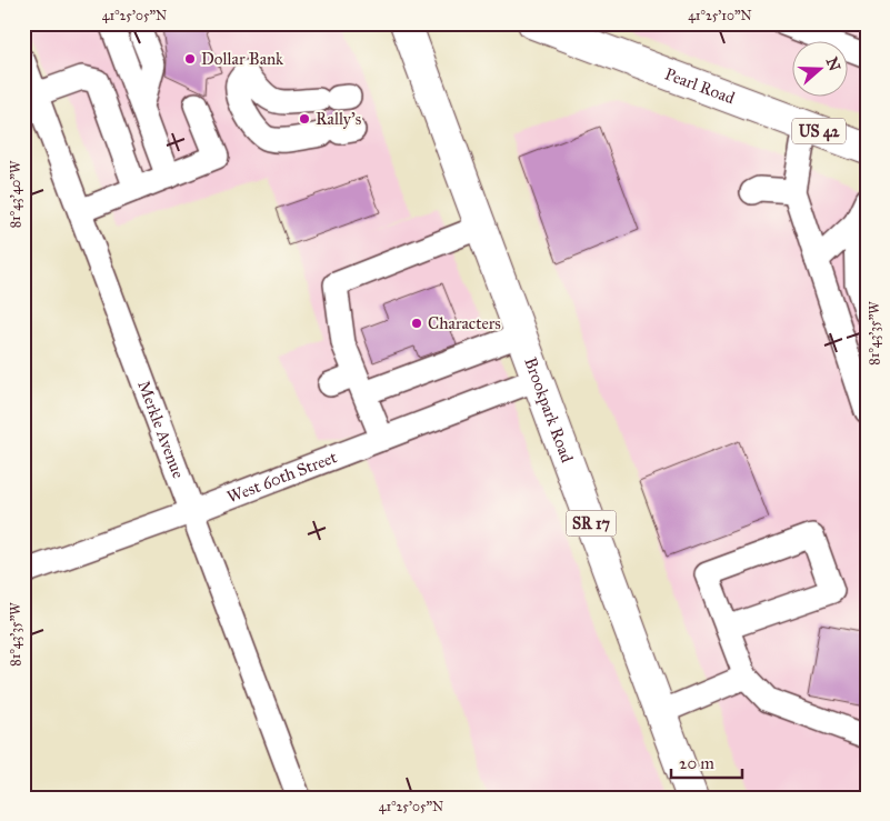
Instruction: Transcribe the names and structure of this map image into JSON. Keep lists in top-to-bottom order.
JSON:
{
  "streets": {
    "main road": [
      "Pearl Road",
      "US 42",
      "Brookpark Road",
      "SR 17"
    ],
    "street": ["Merkle Avenue", "West 60th Street"]
  },
  "crossings": [
    ["Brookpark Road", "West 60th Street"],
    ["Merkle Avenue", "West 60th Street"]
  ],
  "places": ["Dollar Bank", "Rally's", "Characters"],
  "scale_bar": "20 m",
  "north": "right",
  "coordinates": [
    "41°25'05\"N",
    "41°25'10\"N",
    "81°43'40\"W",
    "81°43'35\"W"
  ]
}
